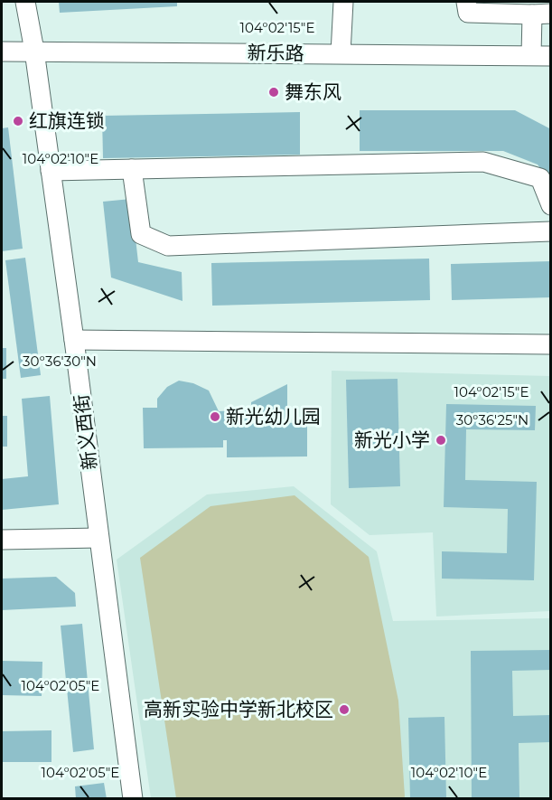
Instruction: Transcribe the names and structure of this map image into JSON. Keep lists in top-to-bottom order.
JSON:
{
  "streets": {
    "street": ["新乐路", "新义西街"]
  },
  "crossings": [
    ["新乐路", "新义西街"]
  ],
  "places": [
    "舞东风",
    "红旗连锁",
    "新光幼儿园",
    "新光小学",
    "高新实验中学新北校区"
  ],
  "coordinates": [
    "104°02'15\"E",
    "104°02'10\"E",
    "30°36'30\"N",
    "30°36'25\"N",
    "104°02'05\"E"
  ]
}
